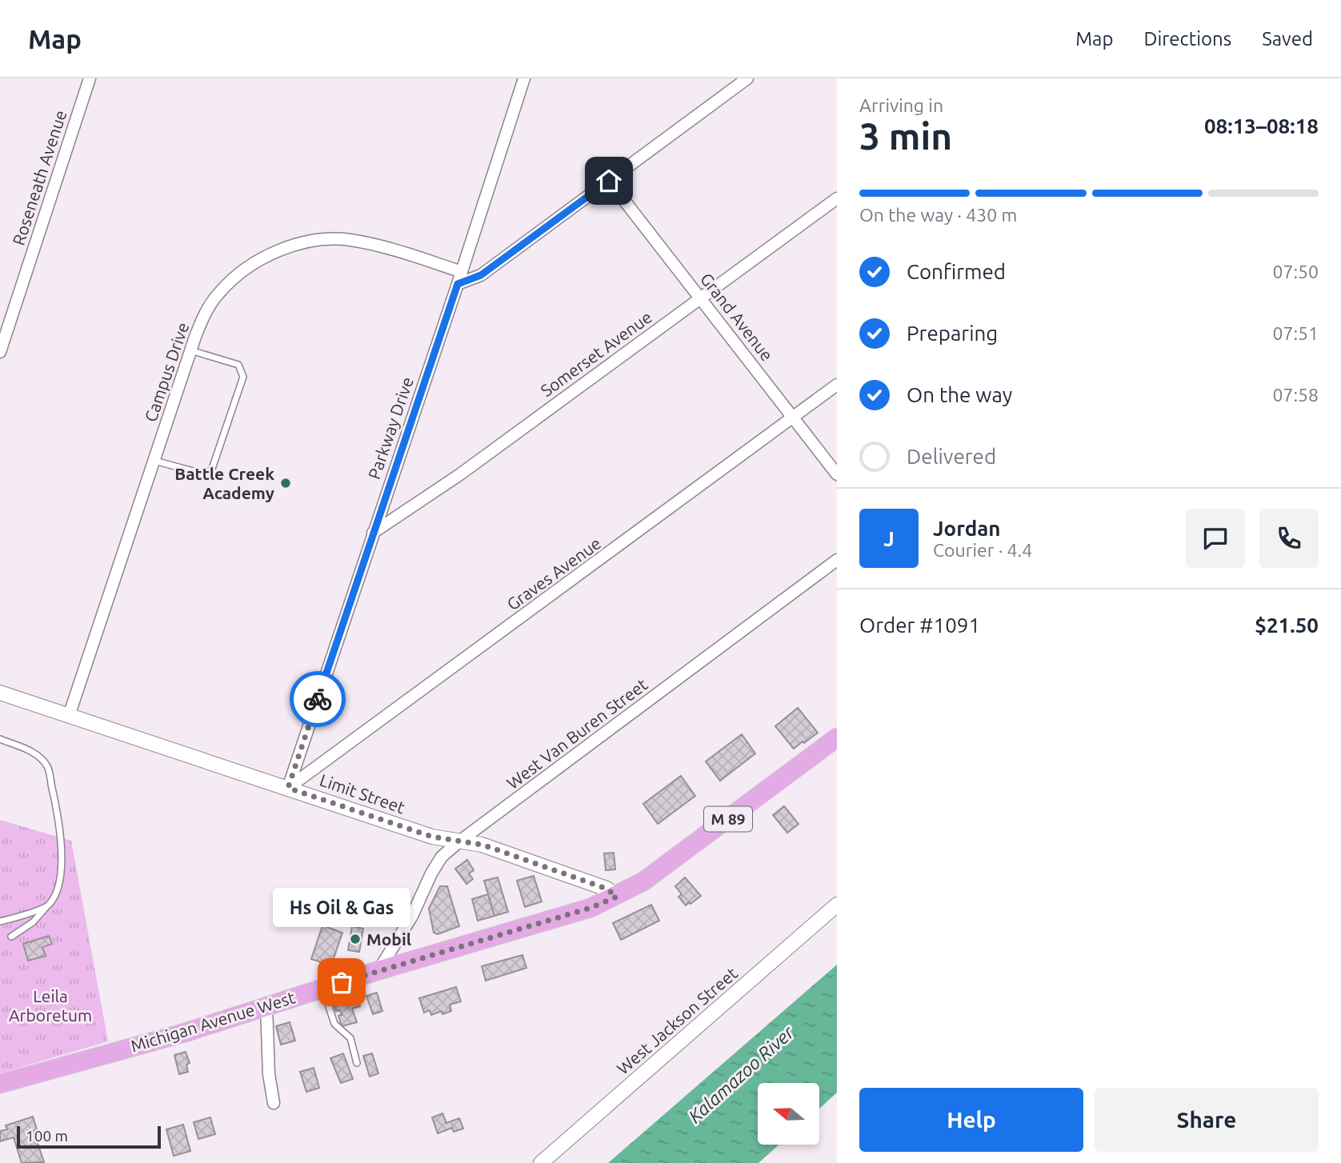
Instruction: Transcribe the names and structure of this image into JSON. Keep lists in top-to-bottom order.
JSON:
{
  "streets": {
    "highway": ["M 89", "Michigan Avenue West"],
    "street": [
      "Roseneath Avenue",
      "Grand Avenue",
      "Somerset Avenue",
      "Campus Drive",
      "Parkway Drive",
      "Graves Avenue",
      "West Van Buren Street",
      "Limit Street",
      "West Jackson Street"
    ]
  },
  "crossings": [
    ["Grand Avenue", "Somerset Avenue"],
    ["Grand Avenue", "Graves Avenue"],
    ["Somerset Avenue", "Parkway Drive"],
    ["Campus Drive", "Parkway Drive"],
    ["Campus Drive", "Limit Street"],
    ["Parkway Drive", "Graves Avenue"],
    ["Parkway Drive", "Limit Street"],
    ["Graves Avenue", "Limit Street"],
    ["West Van Buren Street", "Limit Street"],
    ["West Van Buren Street", "Michigan Avenue West"],
    ["Limit Street", "M 89"],
    ["Limit Street", "Michigan Avenue West"],
    ["M 89", "Michigan Avenue West"]
  ],
  "water": ["Kalamazoo River"],
  "parks": ["Leila Arboretum"],
  "places": ["Battle Creek Academy", "Mobil", "Hs Oil & Gas"],
  "scale_bar": "100 m",
  "north": "left",
  "page": {
    "header": "Map",
    "nav": ["Map", "Directions", "Saved"],
    "heading": ["3 min", "Arriving in", "08:13–08:18"],
    "panel": [
      "Jordan",
      "Courier · 4.4",
      "Order #1091",
      "$21.50"
    ],
    "bar": "On the way · 430 m",
    "list": [
      ["Confirmed", "07:50"],
      ["Preparing", "07:51"],
      ["On the way", "07:58"],
      "Delivered"
    ],
    "round": "J",
    "bubble": "Hs Oil & Gas",
    "buttons": ["Help", "Share"],
    "scale": "100 m"
  }
}
